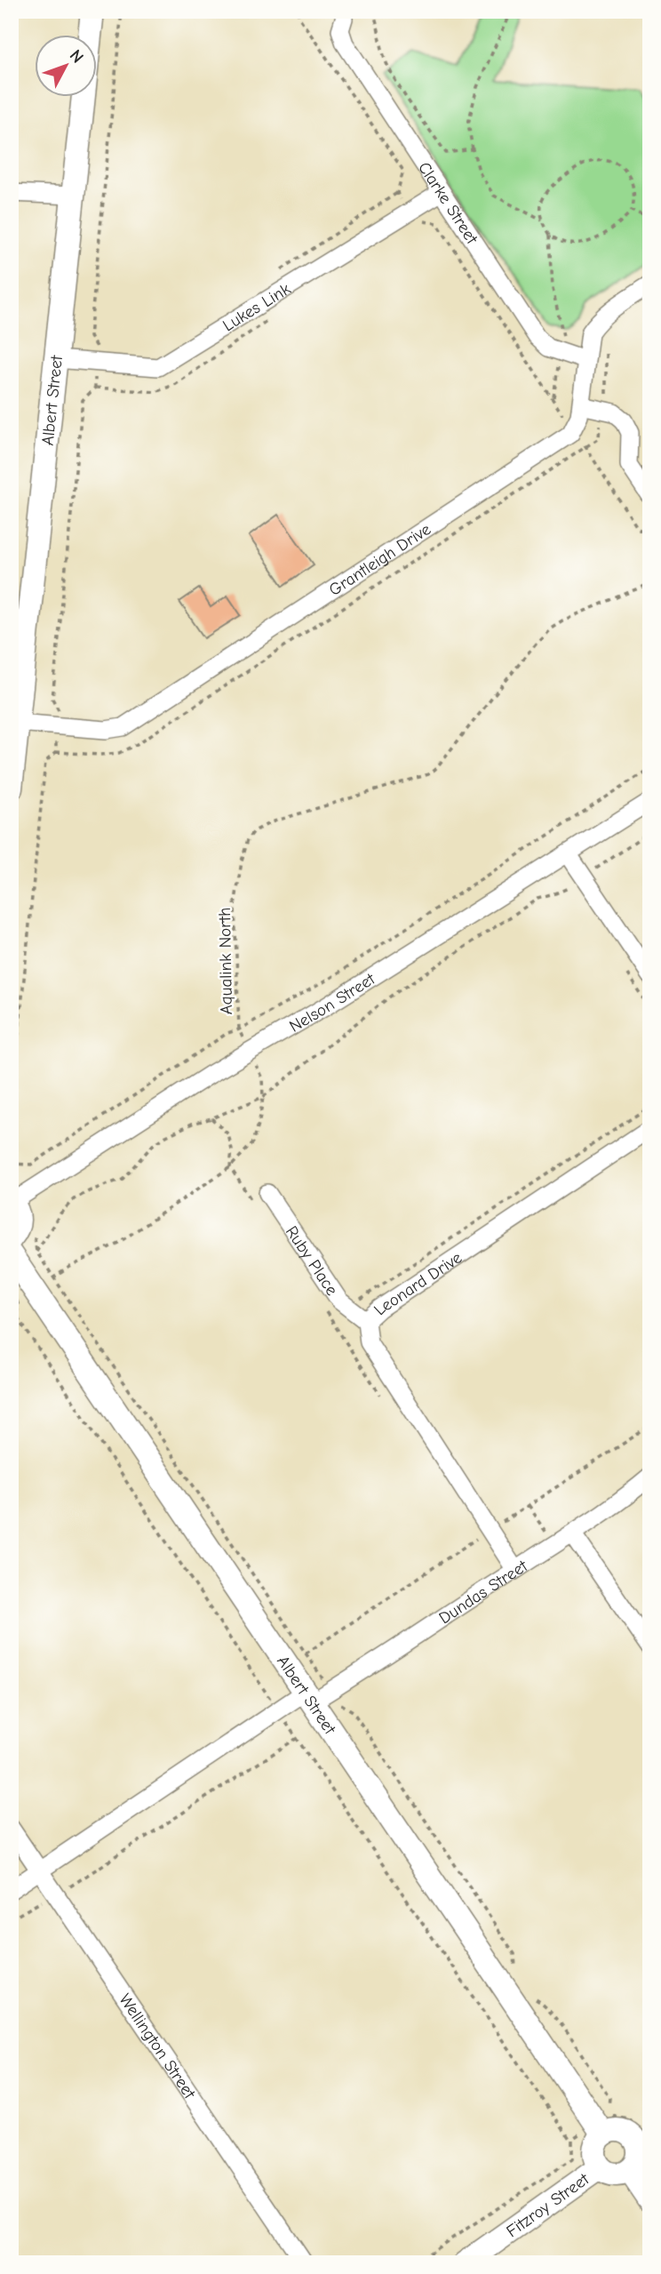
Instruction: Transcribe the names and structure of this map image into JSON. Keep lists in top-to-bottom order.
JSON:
{
  "streets": {
    "street": [
      "Clarke Street",
      "Lukes Link",
      "Albert Street",
      "Grantleigh Drive",
      "Nelson Street",
      "Ruby Place",
      "Leonard Drive",
      "Dundas Street",
      "Wellington Street",
      "Fitzroy Street"
    ],
    "path": ["Aqualink North"]
  },
  "crossings": [
    ["Clarke Street", "Lukes Link"],
    ["Lukes Link", "Albert Street"],
    ["Albert Street", "Grantleigh Drive"],
    ["Albert Street", "Aqualink North"],
    ["Albert Street", "Dundas Street"],
    ["Aqualink North", "Nelson Street"],
    ["Aqualink North", "Dundas Street"],
    ["Ruby Place", "Leonard Drive"],
    ["Leonard Drive", "Dundas Street"],
    ["Dundas Street", "Wellington Street"]
  ],
  "north": "top right"
}
